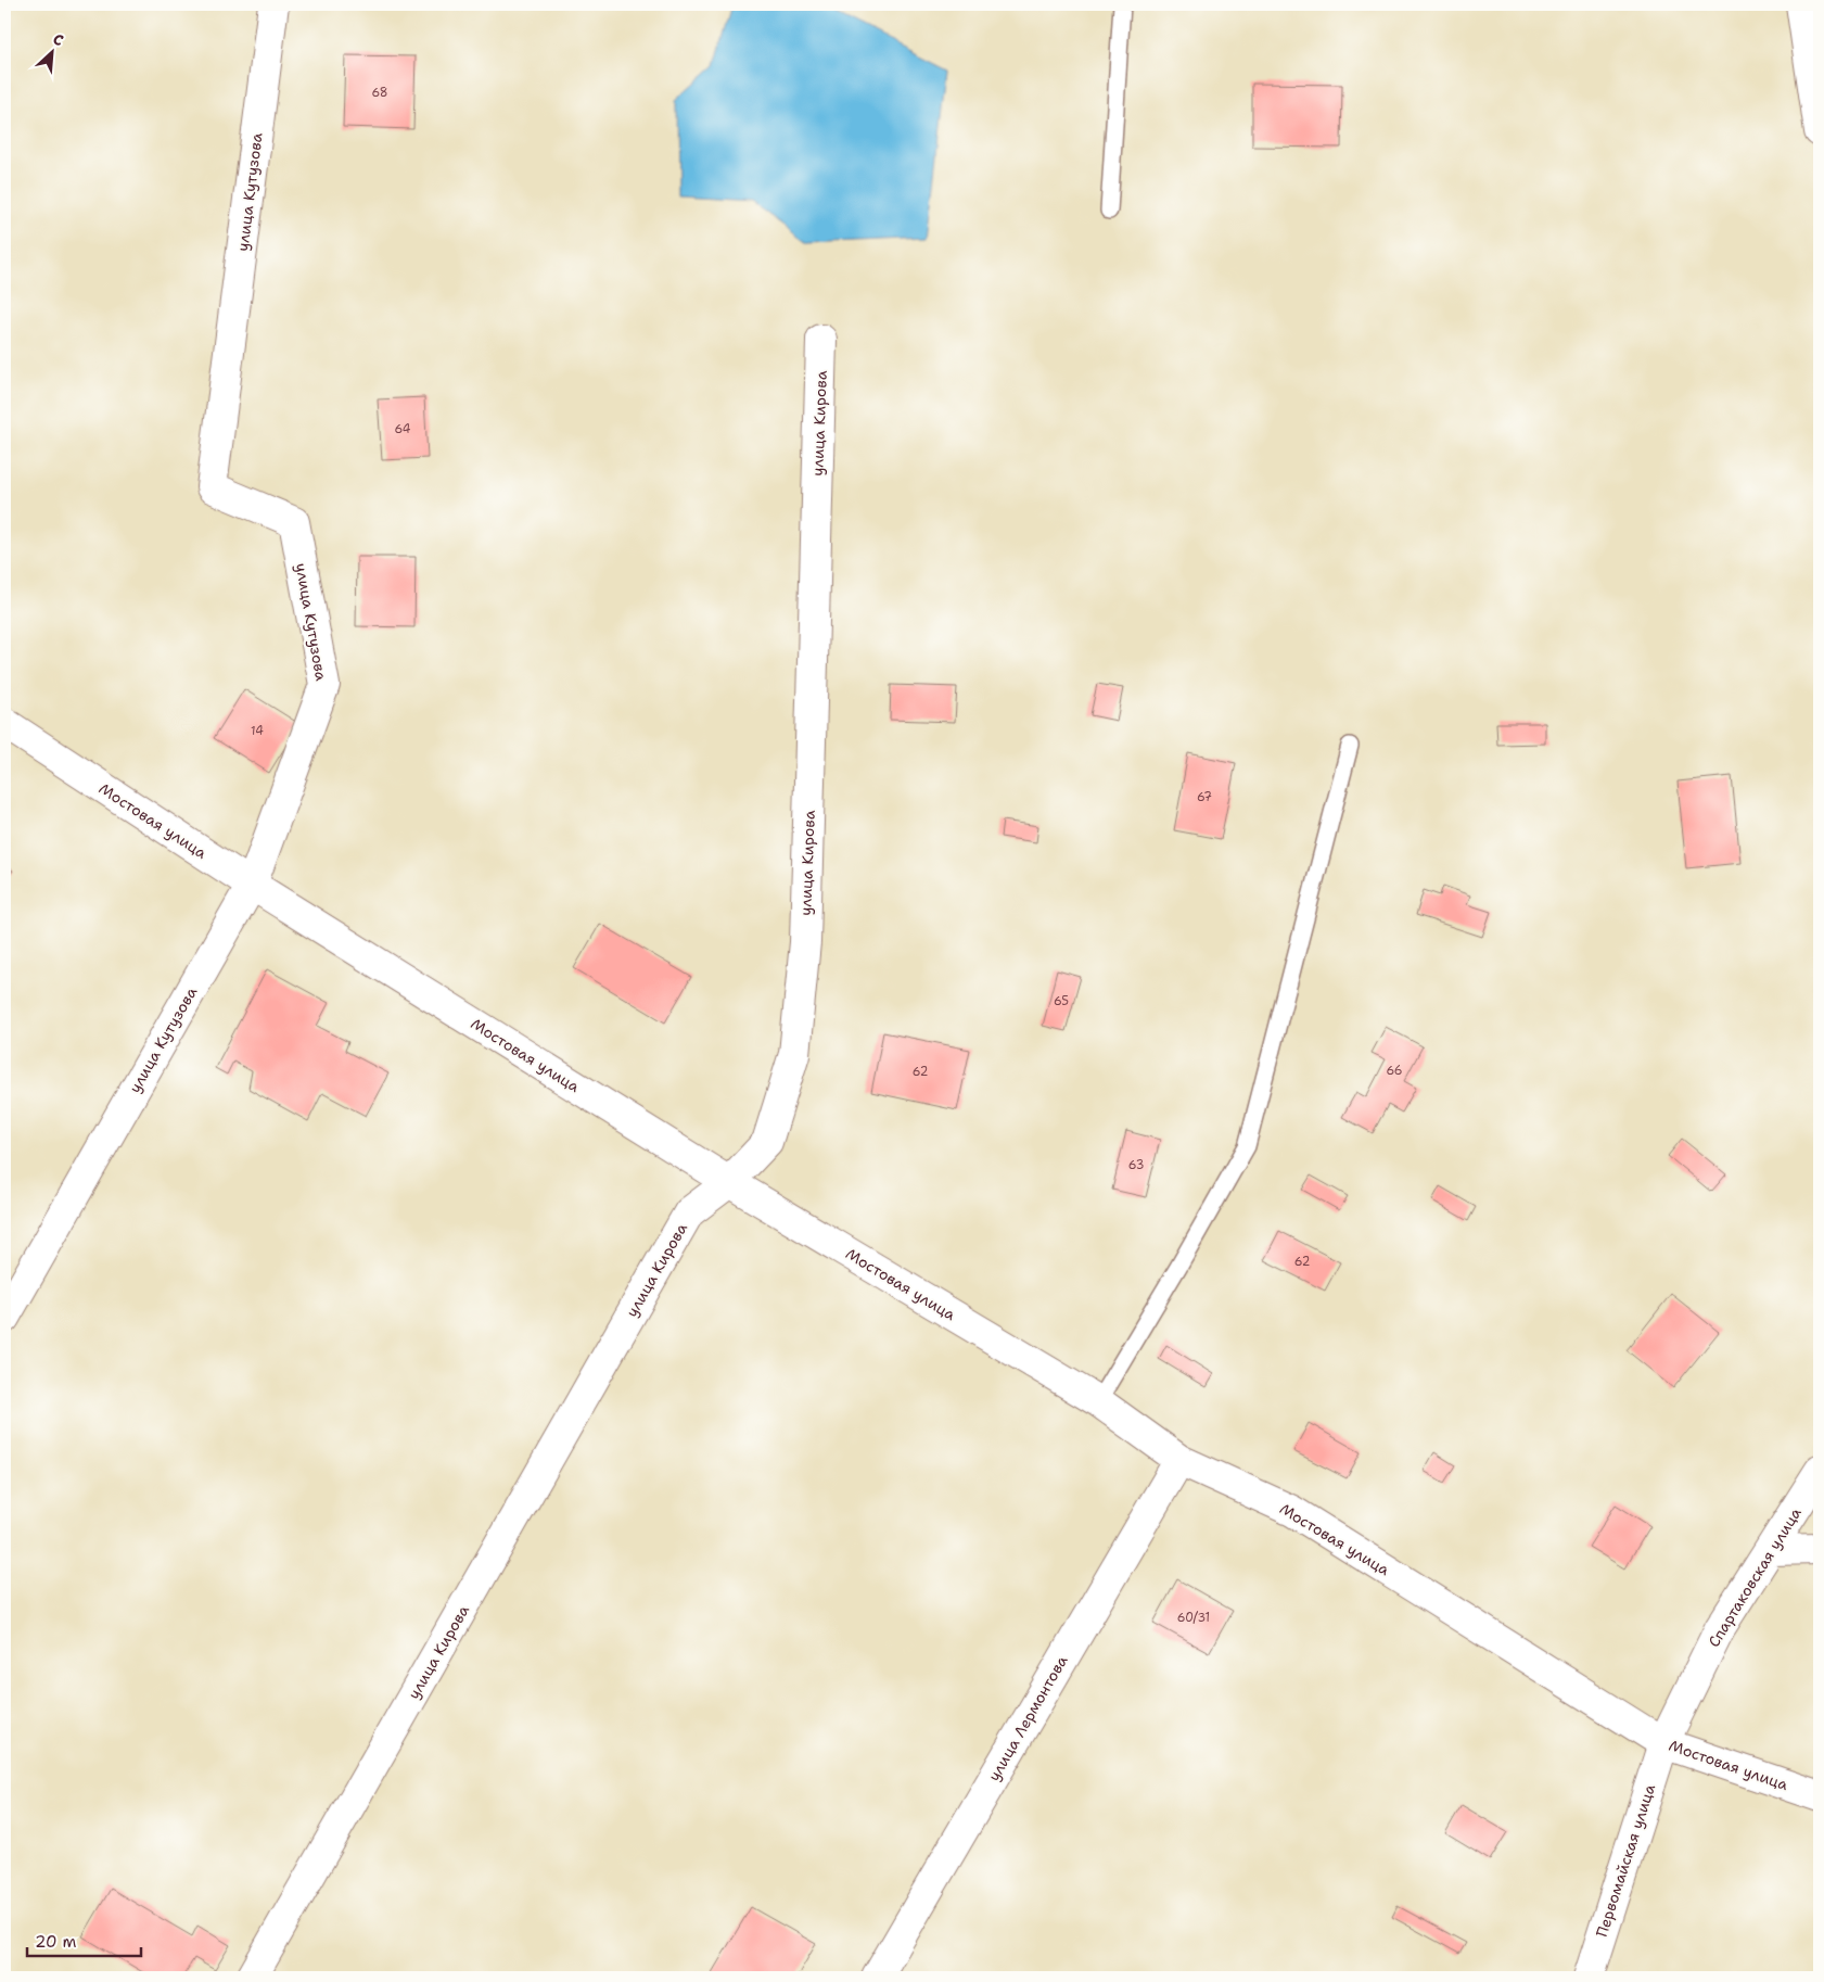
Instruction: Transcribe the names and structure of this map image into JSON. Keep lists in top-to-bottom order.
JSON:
{
  "streets": {
    "street": [
      "улица Кутузова",
      "улица Кирова",
      "Мостовая улица",
      "Спартаковская улица",
      "улица Лермонтова",
      "Первомайская улица"
    ]
  },
  "crossings": [
    ["улица Кутузова", "Мостовая улица"],
    ["улица Кирова", "Мостовая улица"],
    ["Мостовая улица", "Спартаковская улица"],
    ["Мостовая улица", "улица Лермонтова"],
    ["Мостовая улица", "Первомайская улица"],
    ["Спартаковская улица", "Первомайская улица"]
  ],
  "house_numbers": [
    "68",
    "64",
    "14",
    "67",
    "65",
    "66",
    "62",
    "63",
    "62",
    "60/31"
  ],
  "scale_bar": "20 m",
  "north": "top right"
}
